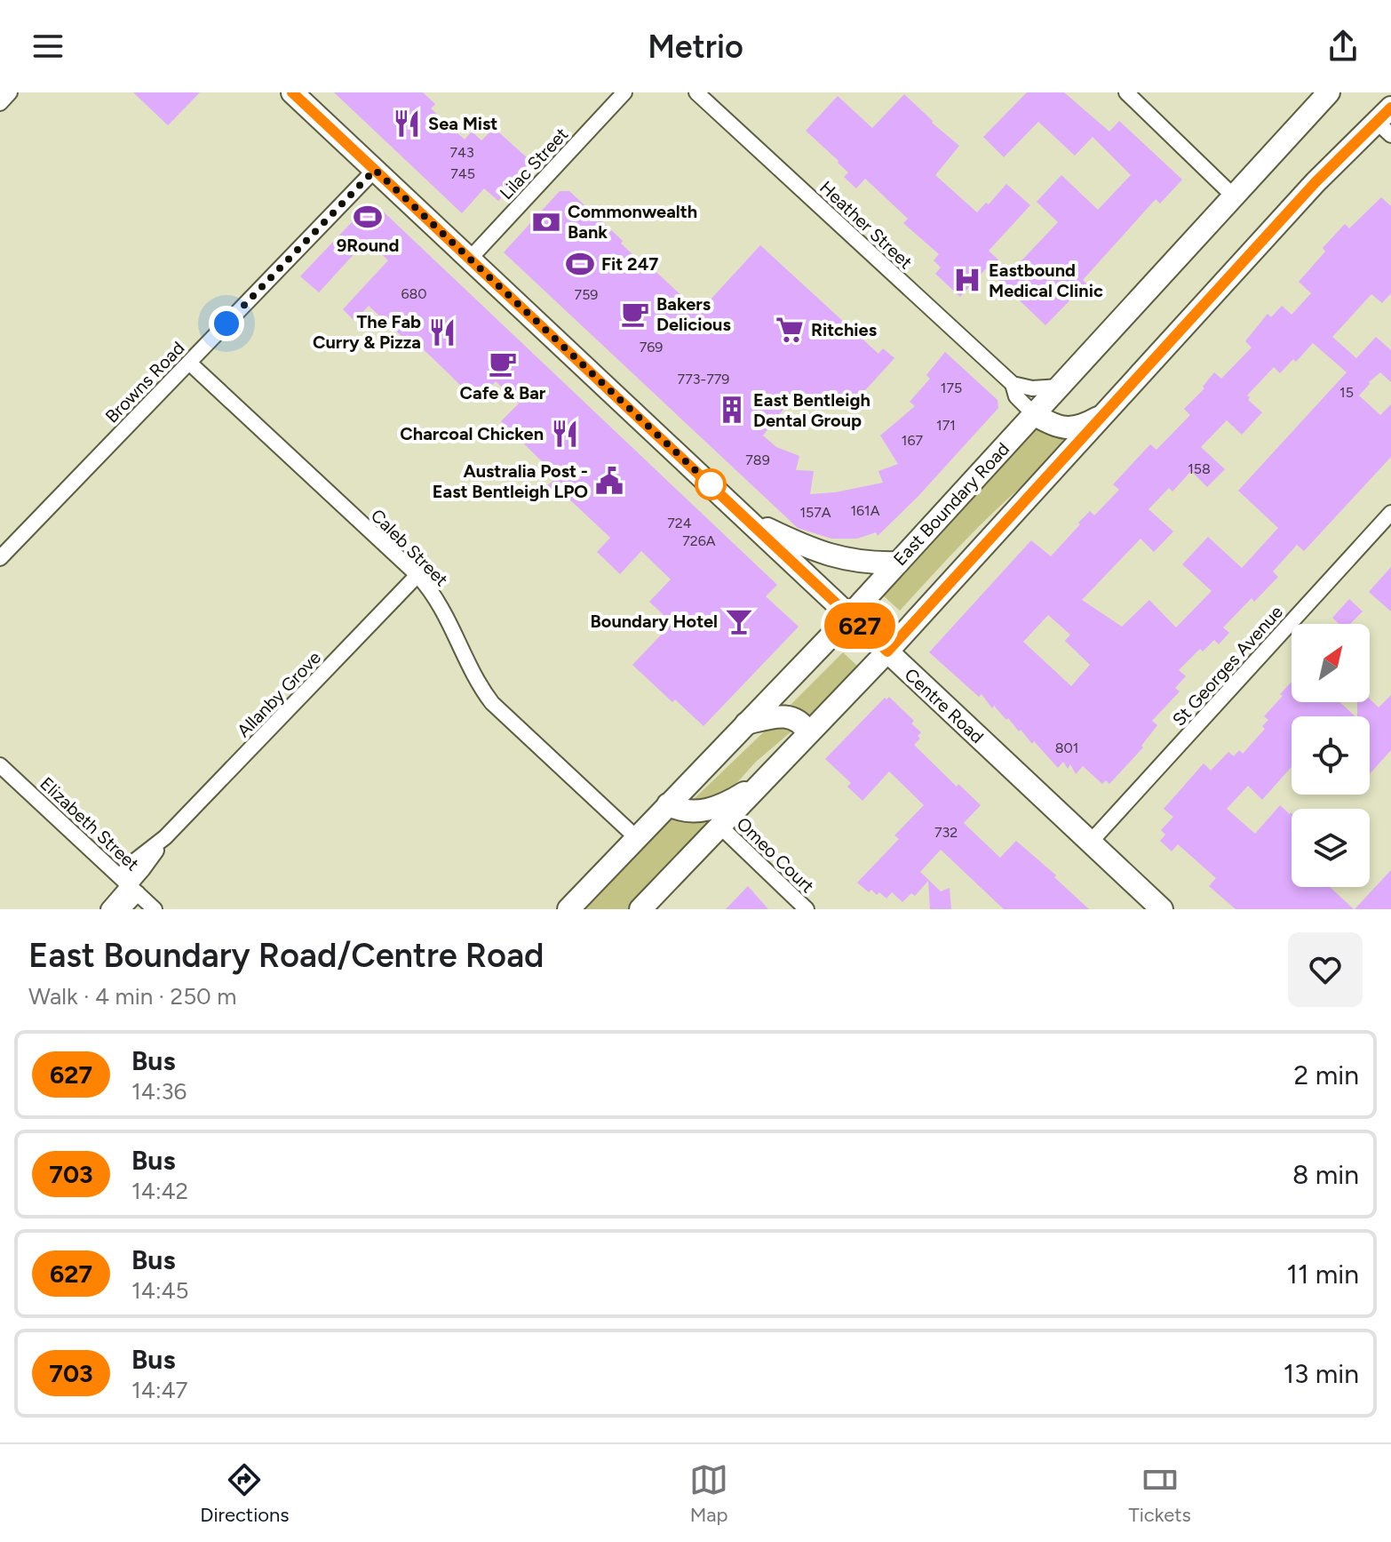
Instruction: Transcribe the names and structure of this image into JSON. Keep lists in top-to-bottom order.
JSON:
{
  "streets": {
    "main road": ["East Boundary Road", "Centre Road"],
    "street": [
      "Lilac Street",
      "Heather Street",
      "Browns Road",
      "Caleb Street",
      "St Georges Avenue",
      "Allanby Grove",
      "Elizabeth Street",
      "Omeo Court"
    ]
  },
  "crossings": [
    ["Lilac Street", "Centre Road"],
    ["Heather Street", "East Boundary Road"],
    ["Browns Road", "Caleb Street"],
    ["Browns Road", "Centre Road"],
    ["East Boundary Road", "Caleb Street"],
    ["East Boundary Road", "Centre Road"],
    ["Caleb Street", "Allanby Grove"],
    ["St Georges Avenue", "Centre Road"],
    ["Allanby Grove", "Elizabeth Street"]
  ],
  "places": {
    "restaurant": ["Sea Mist", "The Fab Curry & Pizza", "Charcoal Chicken"],
    "sports": ["9Round", "Fit 247"],
    "bank": ["Commonwealth Bank"],
    "hospital": ["Eastbound Medical Clinic"],
    "cafe": ["Bakers Delicious", "Cafe & Bar"],
    "supermarket": ["Ritchies"],
    "building": ["East Bentleigh Dental Group"],
    "public building": ["Australia Post - East Bentleigh LPO"],
    "bar": ["Boundary Hotel"]
  },
  "lines": ["bus line 627"],
  "house_numbers": [
    "743",
    "745",
    "680",
    "759",
    "769",
    "773-779",
    "175",
    "15",
    "171",
    "167",
    "789",
    "158",
    "161A",
    "157A",
    "724",
    "726A",
    "801",
    "732"
  ],
  "north": "top right",
  "page": {
    "header": "Metrio",
    "on_map": "627",
    "heading": ["East Boundary Road/Centre Road", "Walk · 4 min · 250 m"],
    "list": [
      {
        "mark": "627",
        "name": "Bus",
        "note": "14:36",
        "value": "2 min"
      },
      {
        "mark": "703",
        "name": "Bus",
        "note": "14:42",
        "value": "8 min"
      },
      {
        "mark": "627",
        "name": "Bus",
        "note": "14:45",
        "value": "11 min"
      },
      {
        "mark": "703",
        "name": "Bus",
        "note": "14:47",
        "value": "13 min"
      }
    ],
    "tabs": ["Directions", "Map", "Tickets"]
  }
}
